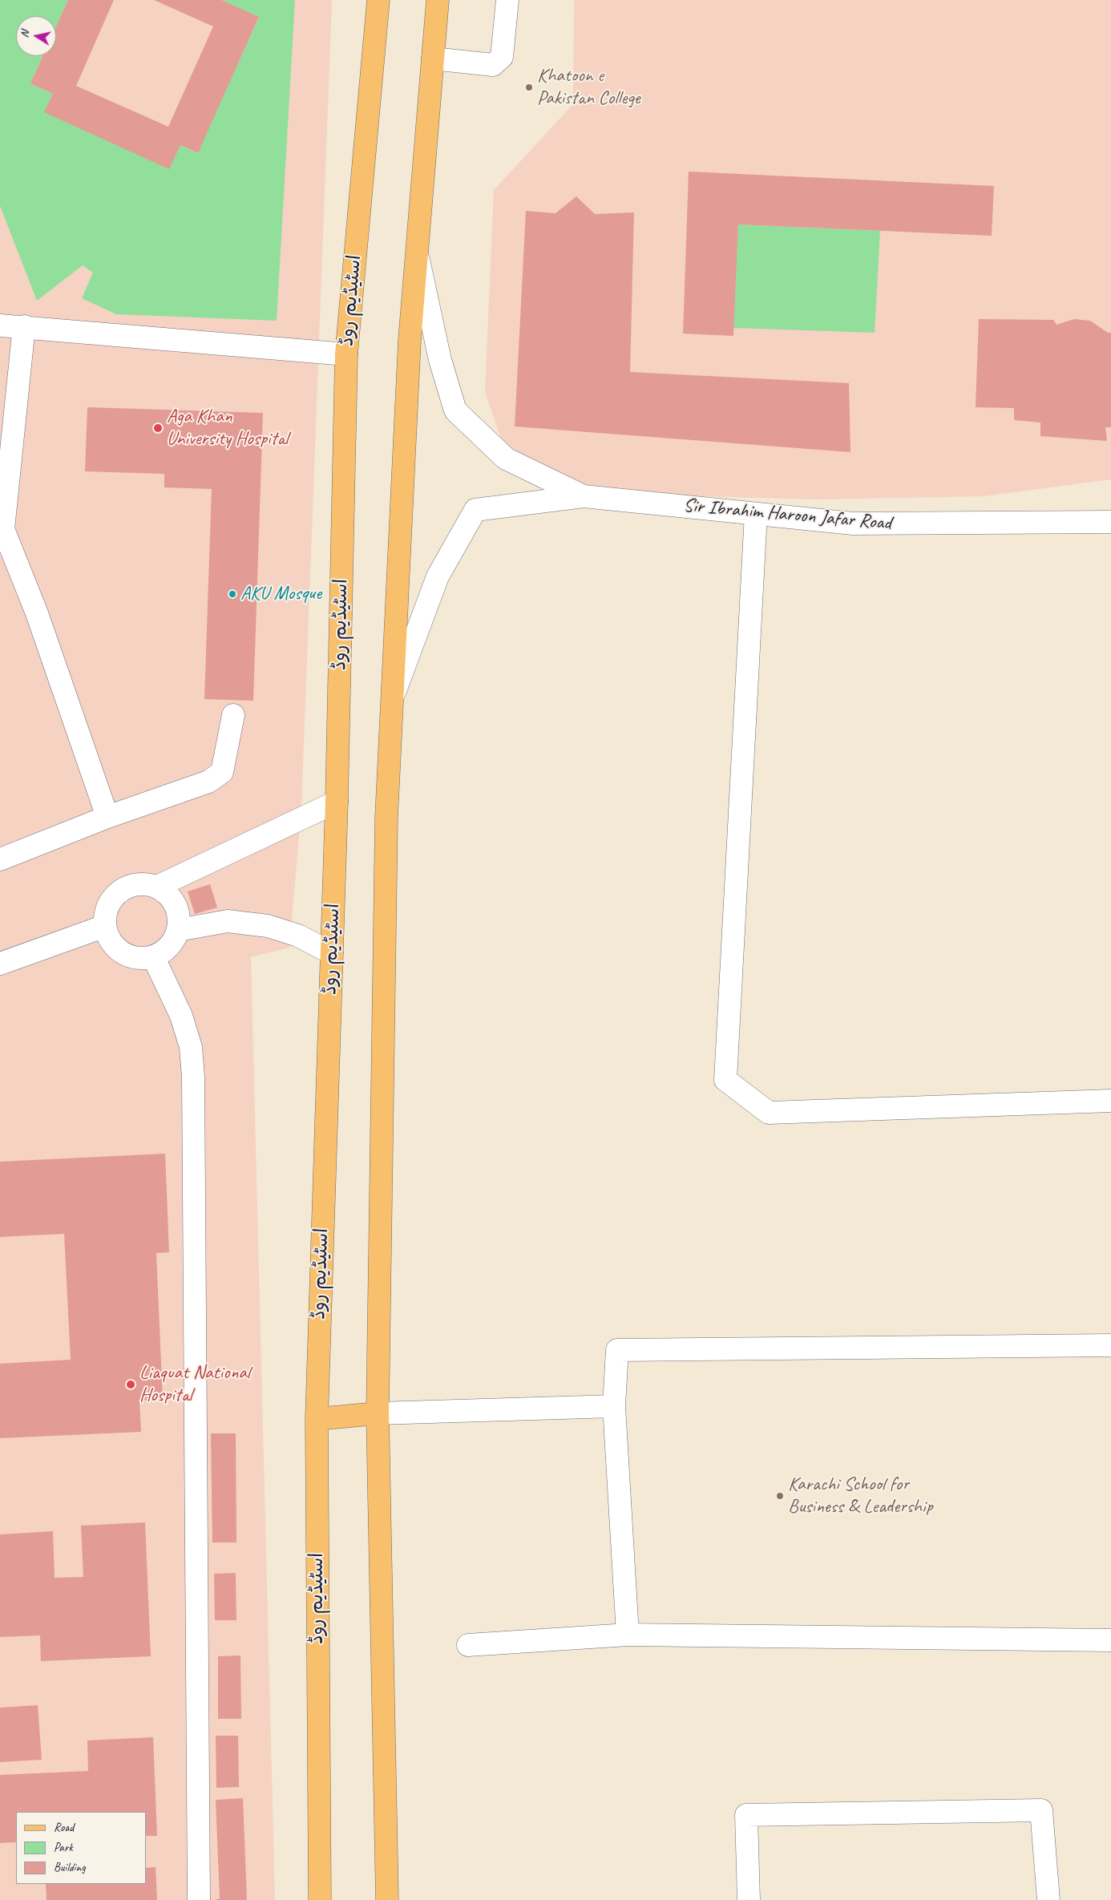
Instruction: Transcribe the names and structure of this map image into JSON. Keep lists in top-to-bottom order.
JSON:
{
  "streets": {
    "main road": ["اسٹیڈیم روڈ"],
    "street": ["Sir Ibrahim Haroon Jafar Road"]
  },
  "places": [
    "Khatoon e Pakistan College",
    "Aga Khan University Hospital",
    "AKU Mosque",
    "Liaquat National Hospital",
    "Karachi School for Business & Leadership"
  ],
  "legend": ["Road", "Park", "Building"],
  "north": "left"
}
